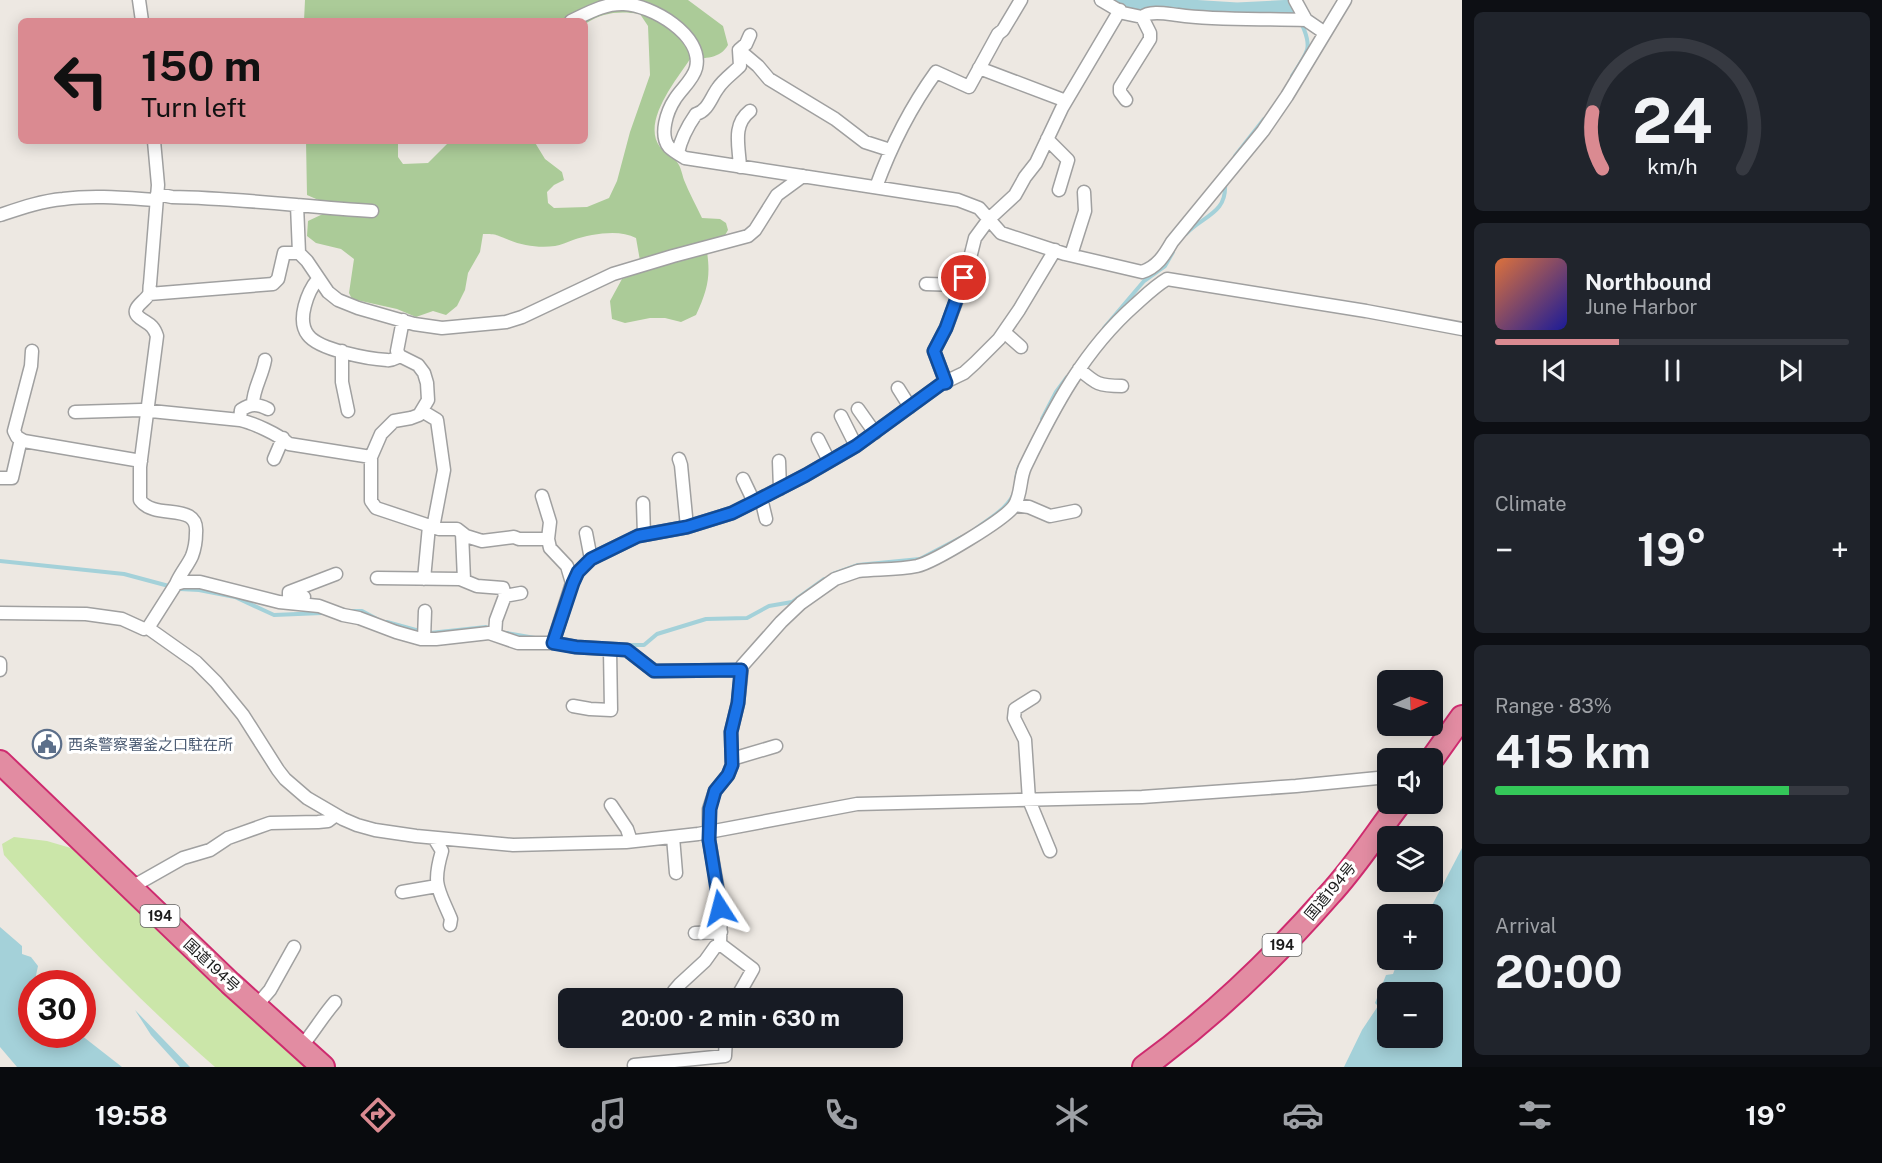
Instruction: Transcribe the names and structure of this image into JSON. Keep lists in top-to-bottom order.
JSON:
{
  "streets": {
    "highway": ["国道194号", "194"]
  },
  "places": {
    "public building": ["西条警察署釜之口駐在所"]
  },
  "north": "right",
  "page": {
    "turn": ["150 m", "Turn left"],
    "song": ["Northbound", "June Harbor"],
    "tile": [
      "Climate",
      ["Range · 83%", "415 km"],
      ["Arrival", "20:00"]
    ],
    "heat": ["−", "19°", "+"],
    "map_buttons": ["+", "−"],
    "limit": "30",
    "trip": "20:00 · 2 min · 630 m",
    "tabs": ["19:58", "19°"],
    "gauge": ["24", "km/h"]
  }
}
